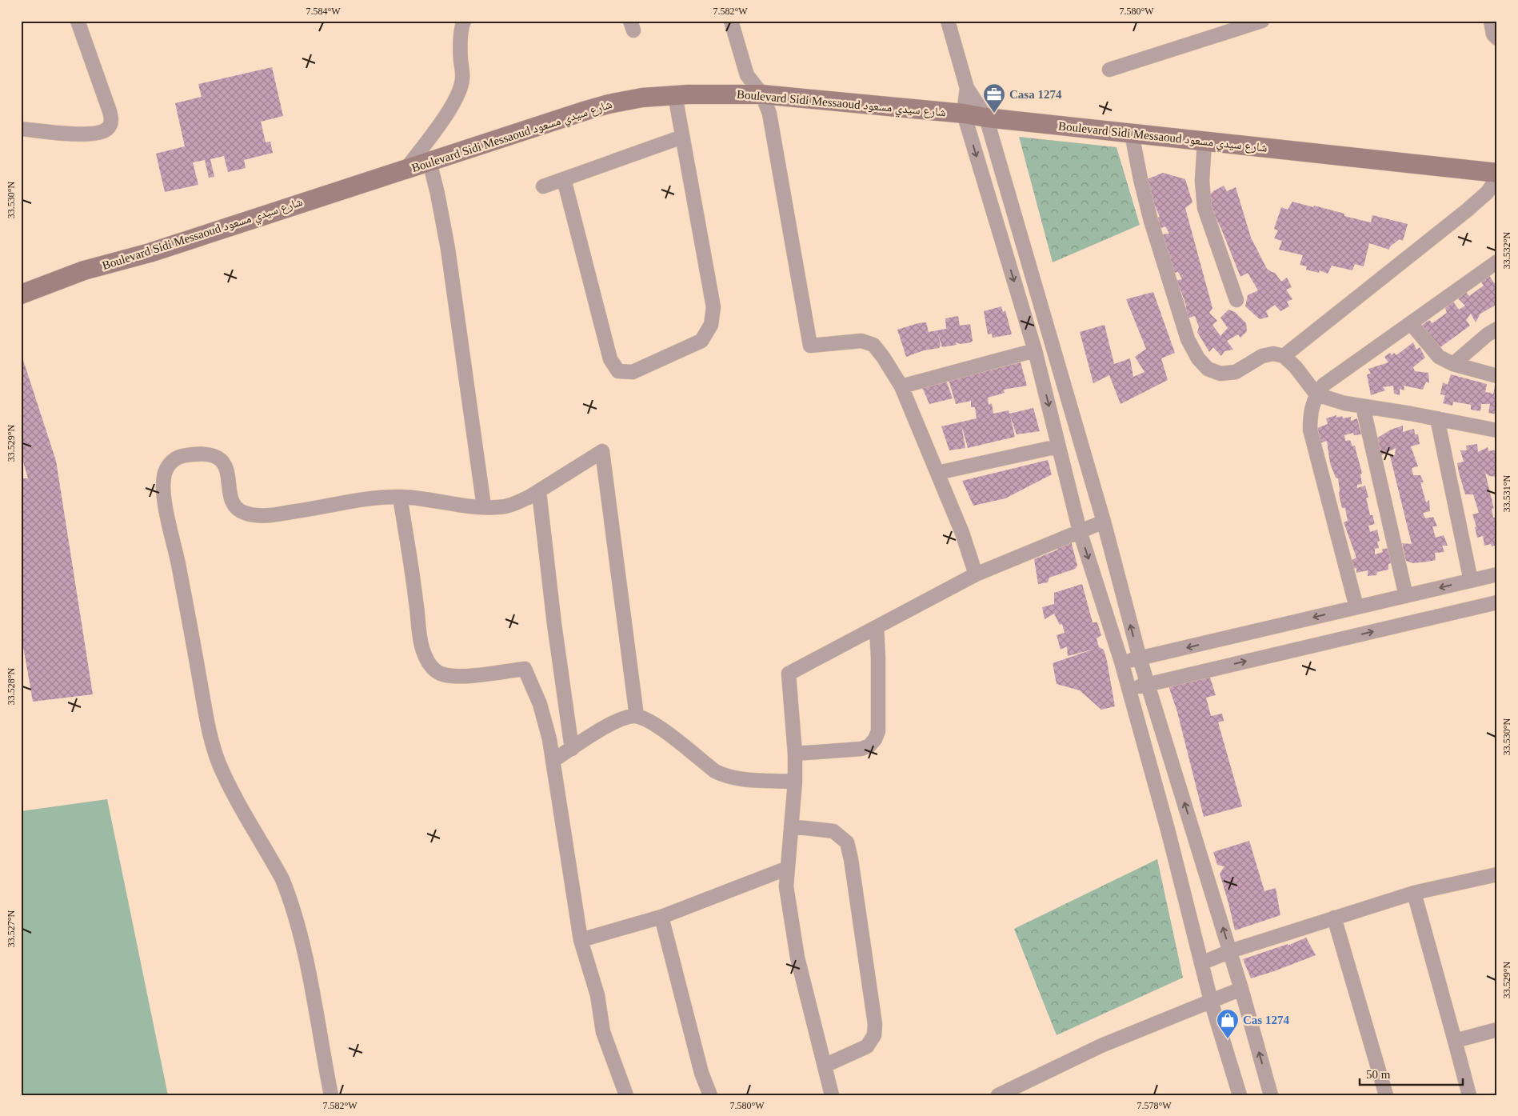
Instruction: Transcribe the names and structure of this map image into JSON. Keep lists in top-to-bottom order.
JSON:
{
  "streets": {
    "street": ["Boulevard Sidi Messaoud شارع سيدي مسعود"]
  },
  "places": {
    "office": ["Casa 1274"],
    "shop": ["Cas 1274"]
  },
  "scale_bar": "50 m",
  "coordinates": [
    "7.584°W",
    "7.582°W",
    "7.580°W",
    "33.530°N",
    "33.532°N",
    "33.529°N",
    "33.531°N",
    "33.528°N",
    "33.527°N",
    "7.578°W"
  ]
}
